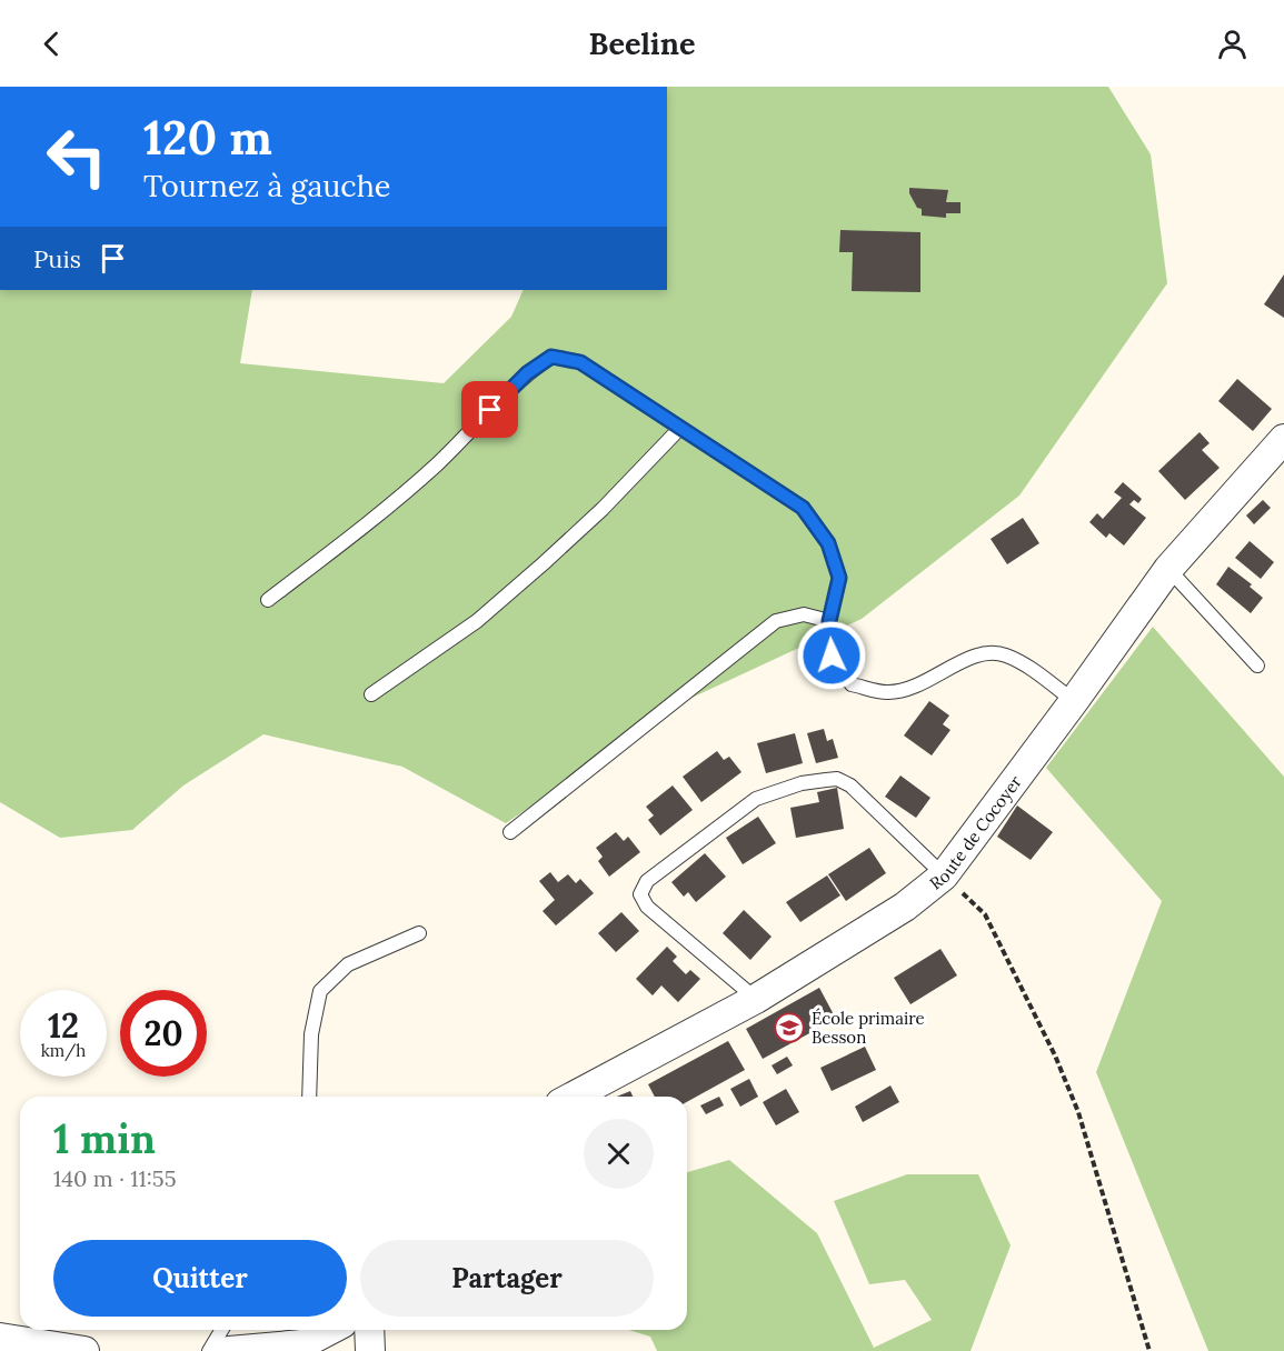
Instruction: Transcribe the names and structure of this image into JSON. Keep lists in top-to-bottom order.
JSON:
{
  "streets": {
    "street": ["Route de Cocoyer"]
  },
  "places": {
    "school or university": ["École primaire Besson"]
  },
  "page": {
    "header": "Beeline",
    "turn": ["120 m", "Tournez à gauche"],
    "then": "Puis",
    "speed": "12 km/h",
    "limit": "20",
    "heading": ["1 min", "140 m · 11:55"],
    "buttons": ["Quitter", "Partager"]
  }
}
